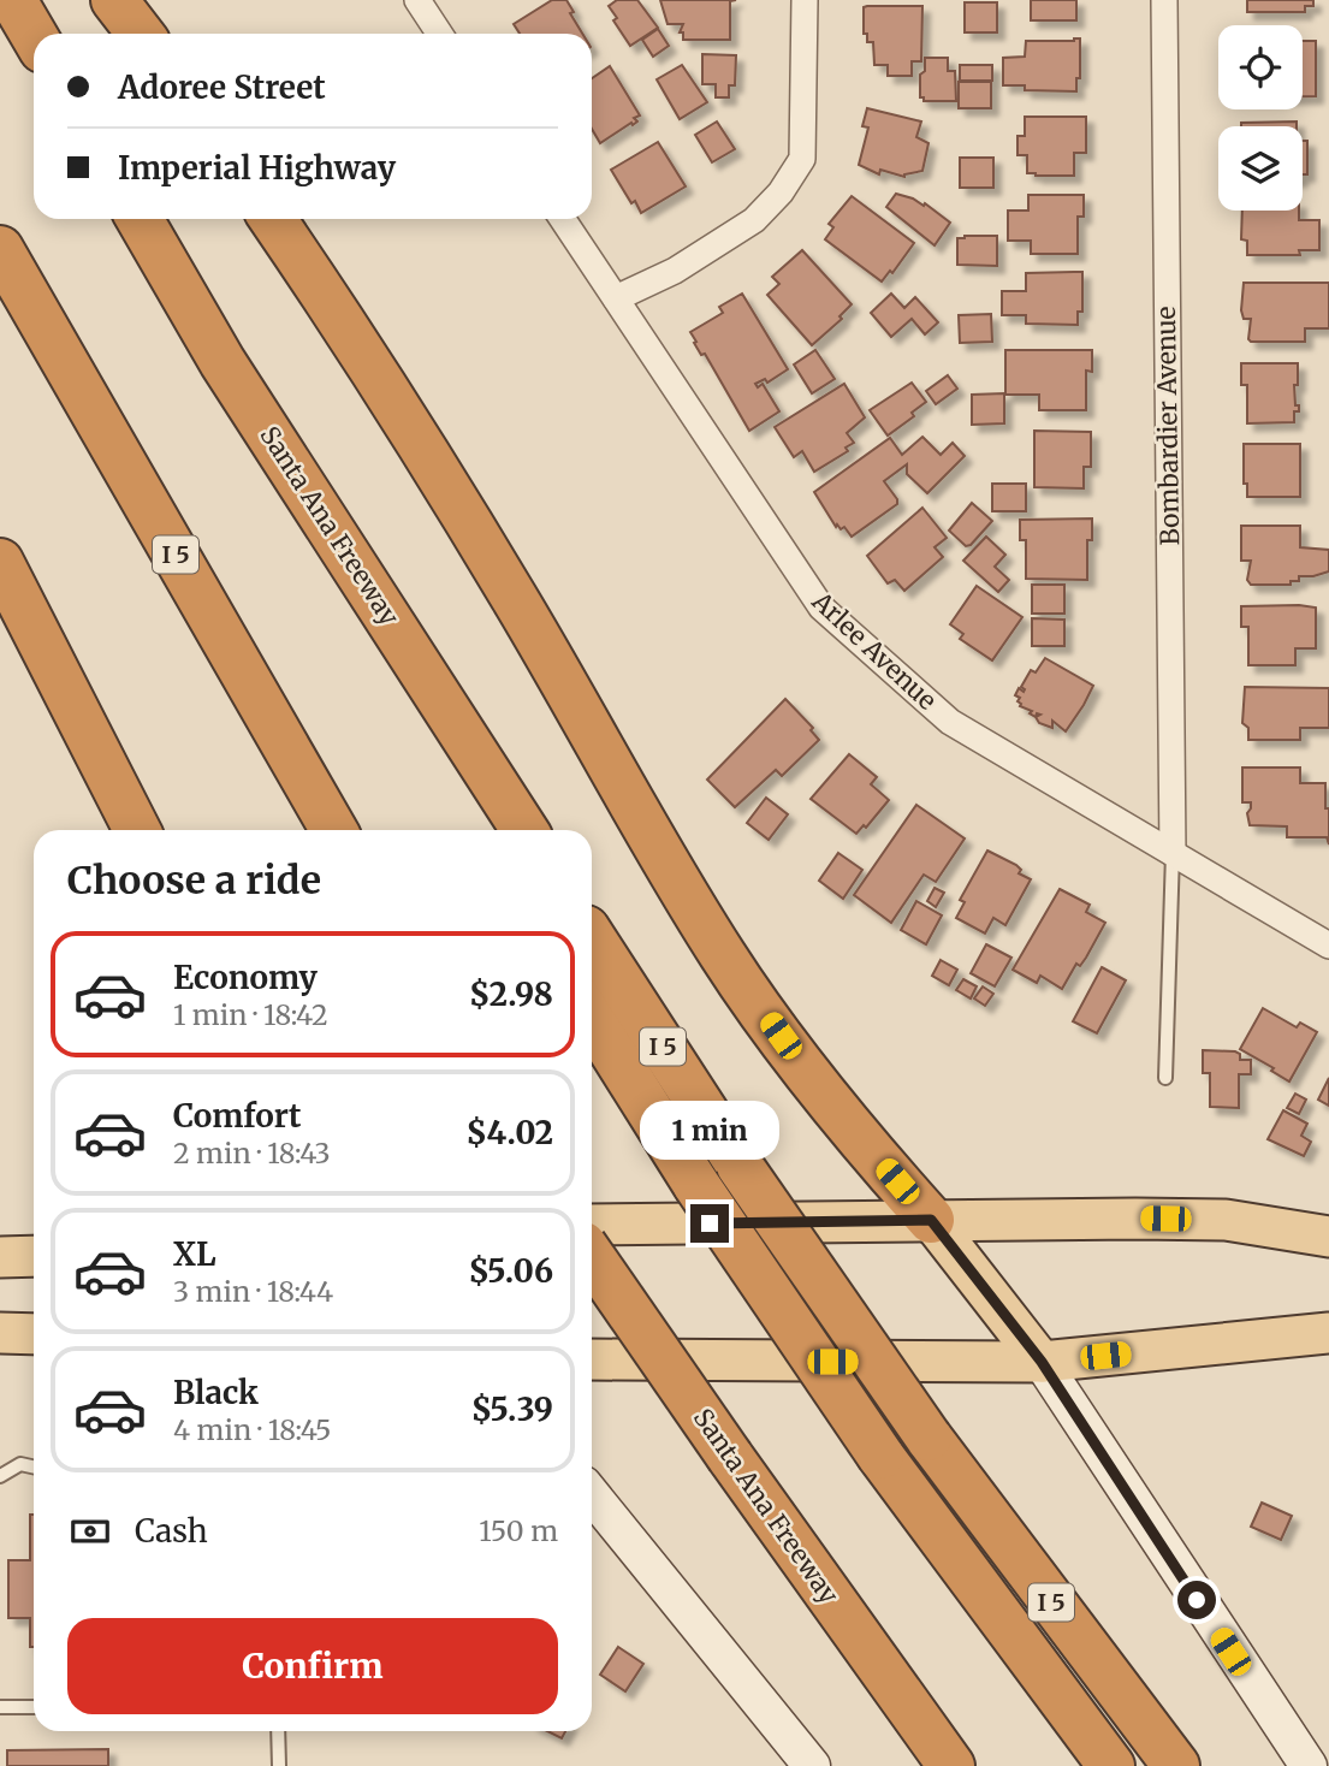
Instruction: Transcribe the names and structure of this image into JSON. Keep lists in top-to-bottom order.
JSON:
{
  "streets": {
    "highway": ["Santa Ana Freeway", "I 5"],
    "street": ["Bombardier Avenue", "Arlee Avenue"]
  },
  "crossings": [
    ["Bombardier Avenue", "Arlee Avenue"]
  ],
  "page": {
    "banner": ["Adoree Street", "Imperial Highway"],
    "heading": "Choose a ride",
    "list": [
      {
        "name": "Economy",
        "note": "1 min · 18:42",
        "value": "$2.98"
      },
      {
        "name": "Comfort",
        "note": "2 min · 18:43",
        "value": "$4.02"
      },
      {
        "name": "XL",
        "note": "3 min · 18:44",
        "value": "$5.06"
      },
      {
        "name": "Black",
        "note": "4 min · 18:45",
        "value": "$5.39"
      }
    ],
    "bubble": "1 min",
    "pay": ["Cash", "150 m"],
    "buttons": "Confirm"
  }
}
